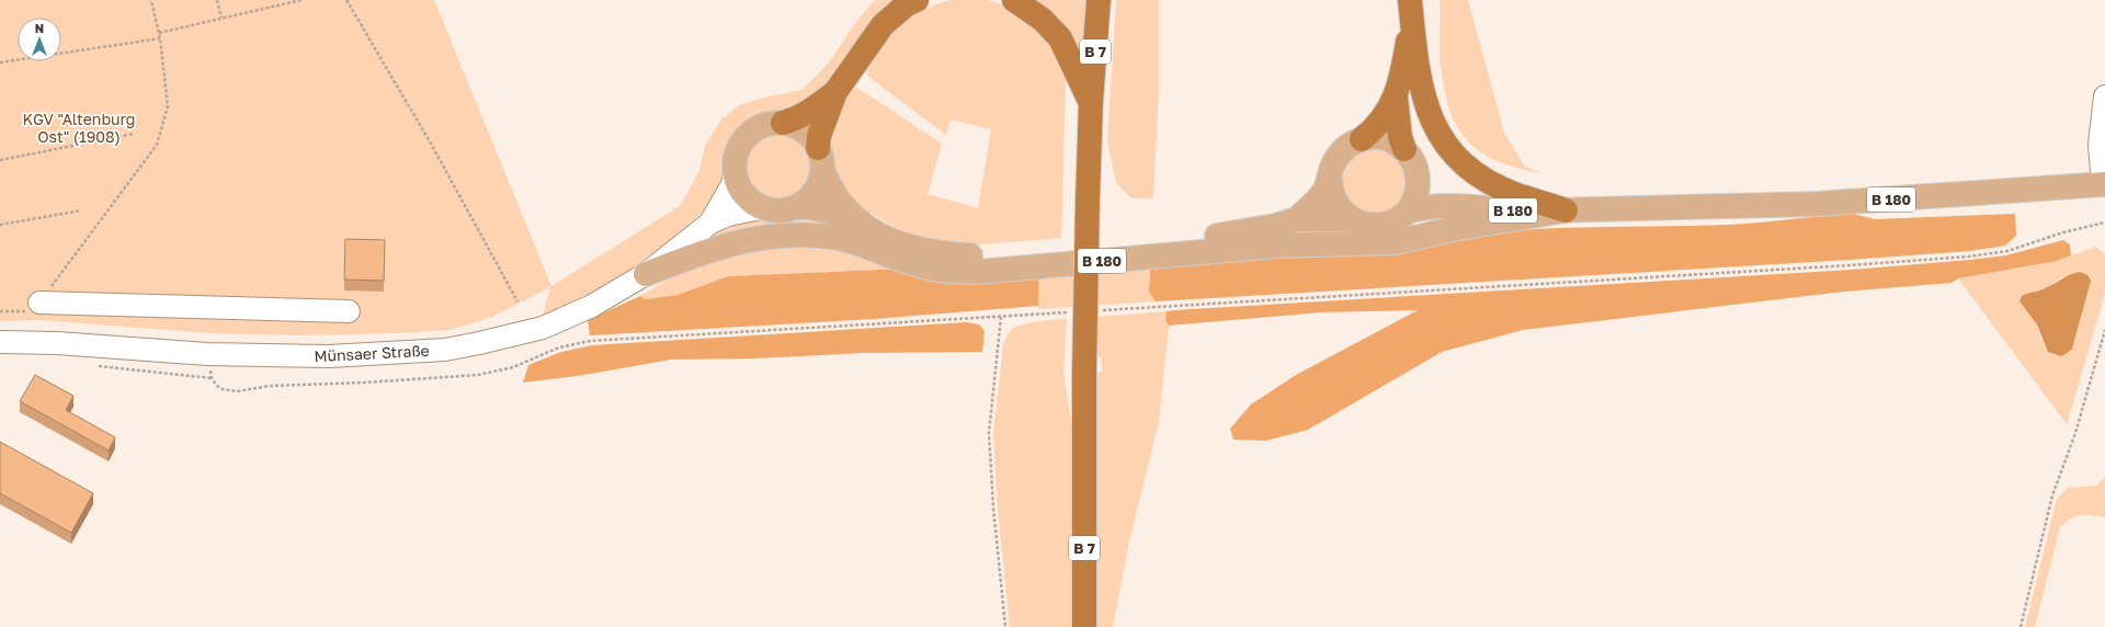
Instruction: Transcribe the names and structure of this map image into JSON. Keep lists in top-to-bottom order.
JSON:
{
  "streets": {
    "highway": ["B 7"],
    "main road": ["B 180"],
    "street": ["Münsaer Straße"]
  },
  "crossings": [
    ["B 180", "Münsaer Straße"]
  ],
  "parks": ["KGV \"Altenburg Ost\" (1908)"],
  "north": "top"
}
